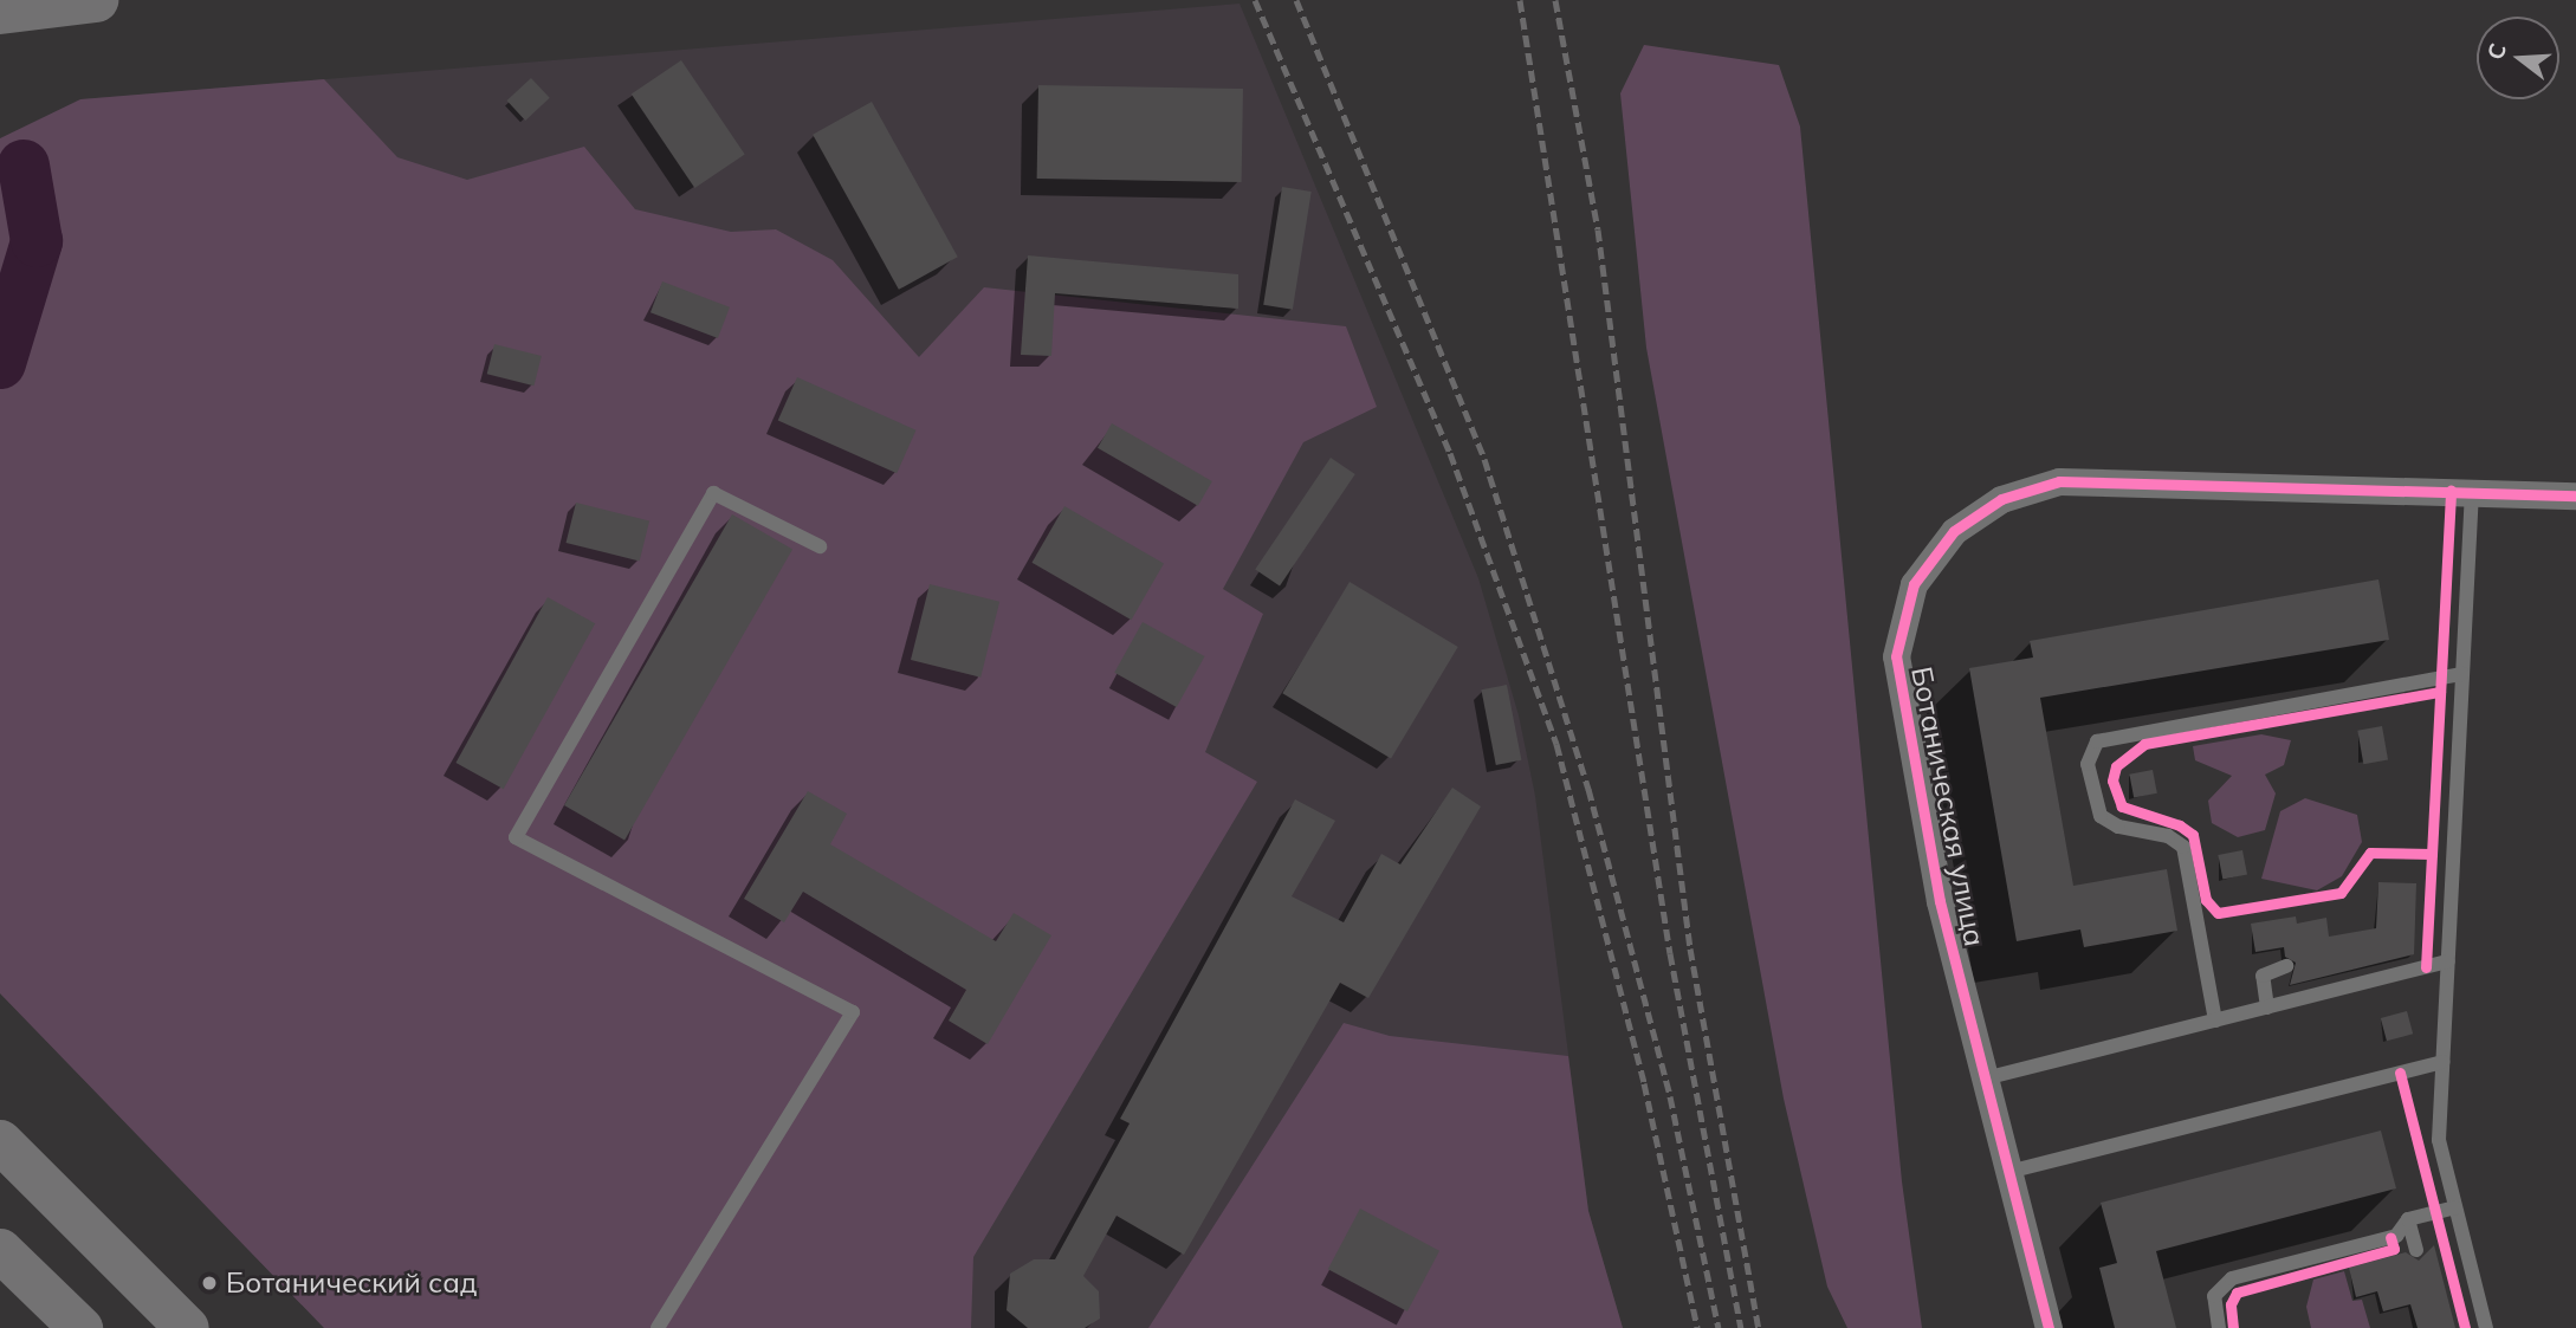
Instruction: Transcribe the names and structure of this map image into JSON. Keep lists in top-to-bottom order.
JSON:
{
  "streets": {
    "street": ["Ботаническая улица"]
  },
  "places": ["Ботанический сад"],
  "north": "left"
}
